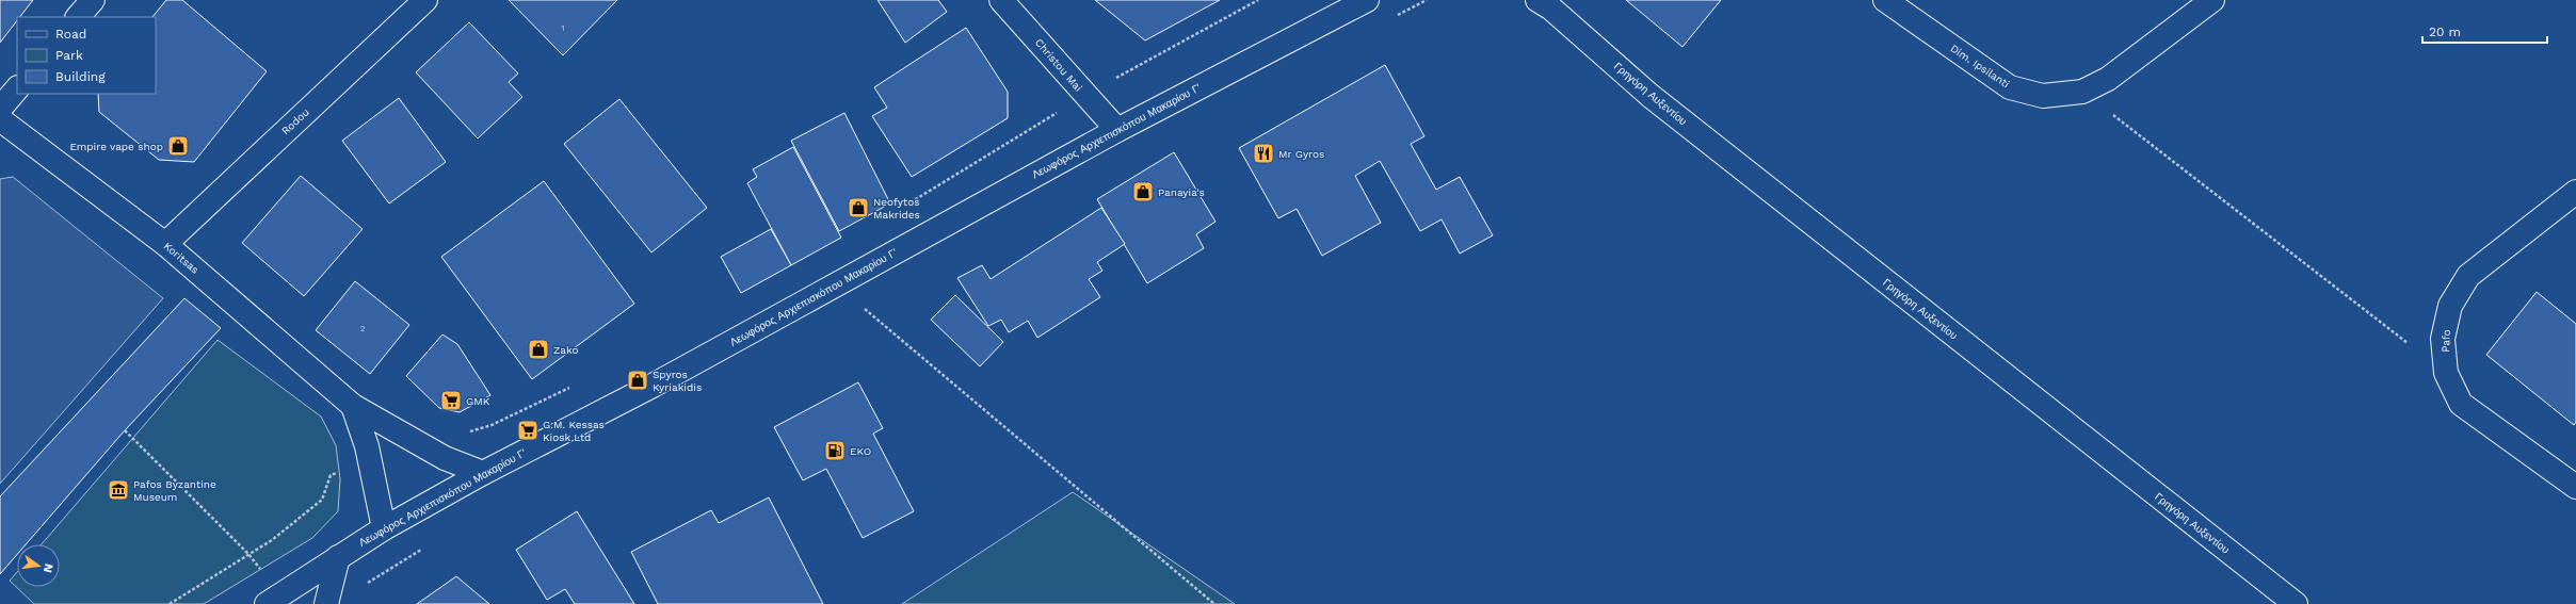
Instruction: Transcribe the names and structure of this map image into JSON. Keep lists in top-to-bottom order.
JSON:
{
  "streets": {
    "street": [
      "Christou Mai",
      "Dim. Ipsilanti",
      "Γρηγόρη Αυξεντίου",
      "Rodou",
      "Λεωφόρος Αρχιεπισκόπου Μακαρίου Γ'",
      "Koritsas",
      "Pafo"
    ]
  },
  "crossings": [
    ["Christou Mai", "Λεωφόρος Αρχιεπισκόπου Μακαρίου Γ'"],
    ["Rodou", "Koritsas"],
    ["Λεωφόρος Αρχιεπισκόπου Μακαρίου Γ'", "Koritsas"]
  ],
  "places": {
    "shop": [
      "Empire vape shop",
      "Panayia's",
      "Neofytos Makrides",
      "Zako",
      "Spyros Kyriakidis"
    ],
    "restaurant": ["Mr Gyros"],
    "supermarket": ["GMK", "G.M. Kessas Kiosk Ltd"],
    "fuel station": ["EKO"],
    "museum": ["Pafos Byzantine Museum"]
  },
  "house_numbers": ["1", "2"],
  "legend": ["Road", "Park", "Building"],
  "scale_bar": "20 m",
  "north": "right"
}
